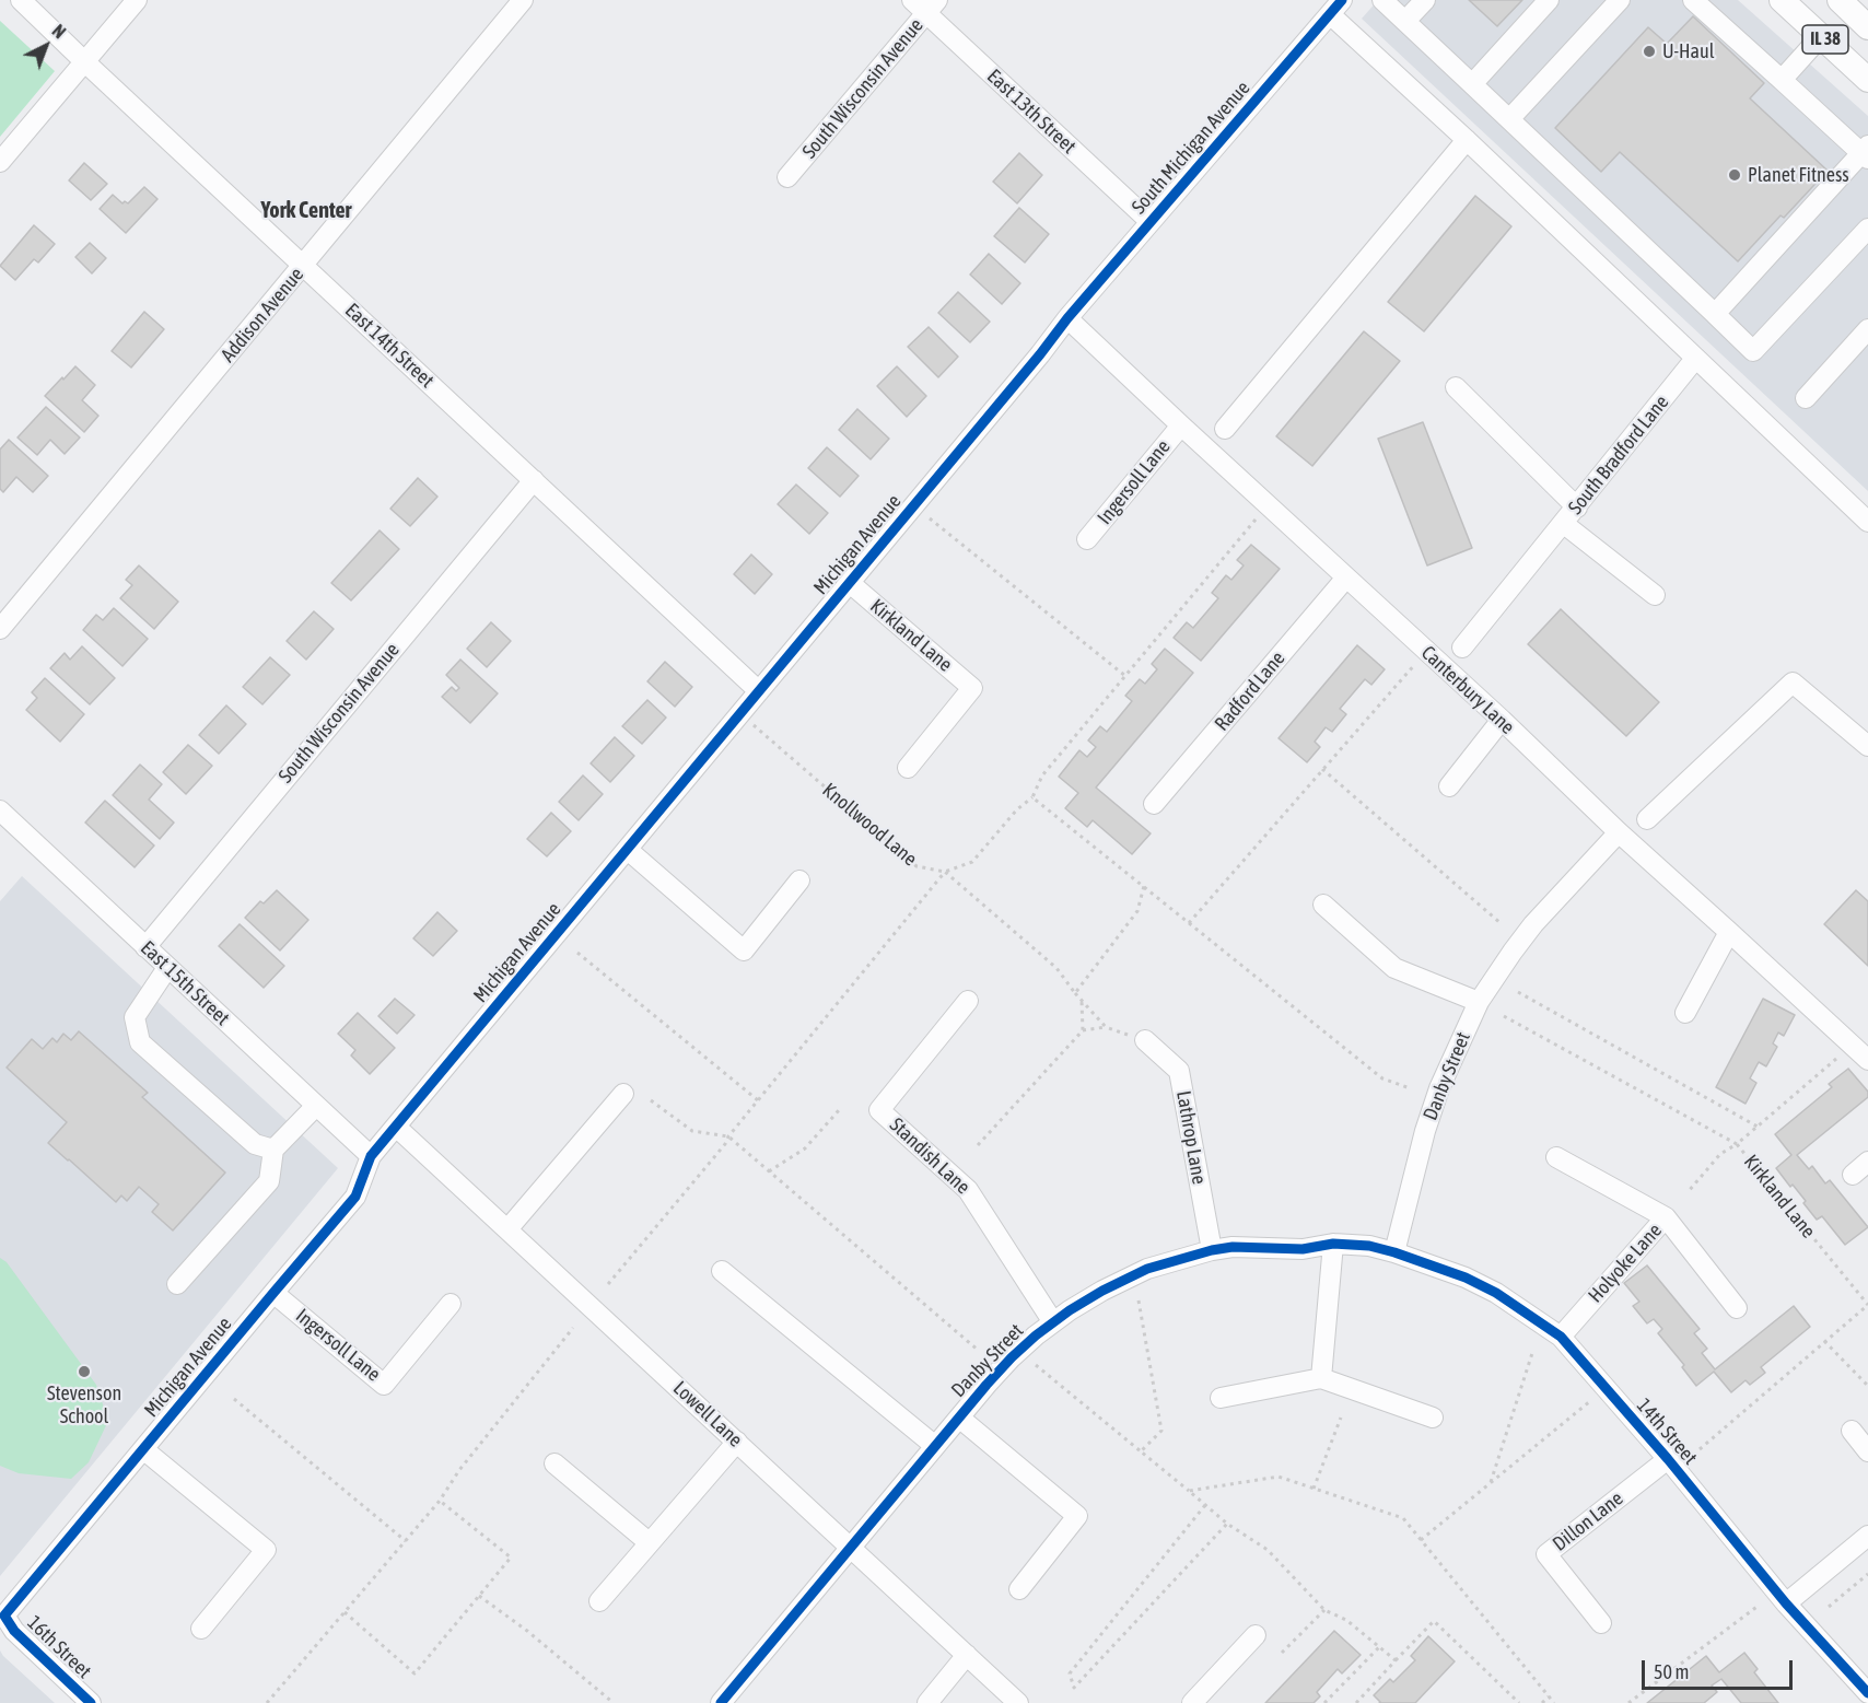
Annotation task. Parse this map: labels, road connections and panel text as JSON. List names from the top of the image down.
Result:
{
  "streets": {
    "main road": ["IL 38"],
    "street": [
      "South Wisconsin Avenue",
      "East 13th Street",
      "South Michigan Avenue",
      "Addison Avenue",
      "East 14th Street",
      "South Bradford Lane",
      "Ingersoll Lane",
      "Michigan Avenue",
      "Kirkland Lane",
      "Canterbury Lane",
      "Radford Lane",
      "East 15th Street",
      "Danby Street",
      "Lathrop Lane",
      "Standish Lane",
      "Holyoke Lane",
      "Lowell Lane",
      "14th Street",
      "Dillon Lane",
      "16th Street"
    ],
    "path": ["Knollwood Lane"]
  },
  "crossings": [
    ["South Wisconsin Avenue", "East 13th Street"],
    ["South Wisconsin Avenue", "East 14th Street"],
    ["South Wisconsin Avenue", "East 15th Street"],
    ["East 13th Street", "South Michigan Avenue"],
    ["South Michigan Avenue", "Michigan Avenue"],
    ["South Michigan Avenue", "Canterbury Lane"],
    ["Addison Avenue", "East 14th Street"],
    ["East 14th Street", "Michigan Avenue"],
    ["Ingersoll Lane", "Michigan Avenue"],
    ["Ingersoll Lane", "Canterbury Lane"],
    ["Michigan Avenue", "Kirkland Lane"],
    ["Michigan Avenue", "Canterbury Lane"],
    ["Michigan Avenue", "Knollwood Lane"],
    ["Michigan Avenue", "East 15th Street"],
    ["Michigan Avenue", "Lowell Lane"],
    ["Michigan Avenue", "16th Street"],
    ["Kirkland Lane", "Canterbury Lane"],
    ["Canterbury Lane", "Radford Lane"],
    ["Canterbury Lane", "Danby Street"],
    ["Danby Street", "Lathrop Lane"],
    ["Danby Street", "Standish Lane"],
    ["Danby Street", "Lowell Lane"],
    ["Danby Street", "14th Street"],
    ["Holyoke Lane", "14th Street"],
    ["14th Street", "Dillon Lane"]
  ],
  "districts": ["York Center"],
  "places": ["U-Haul", "Planet Fitness", "Stevenson School"],
  "scale_bar": "50 m",
  "north": "top right"
}
